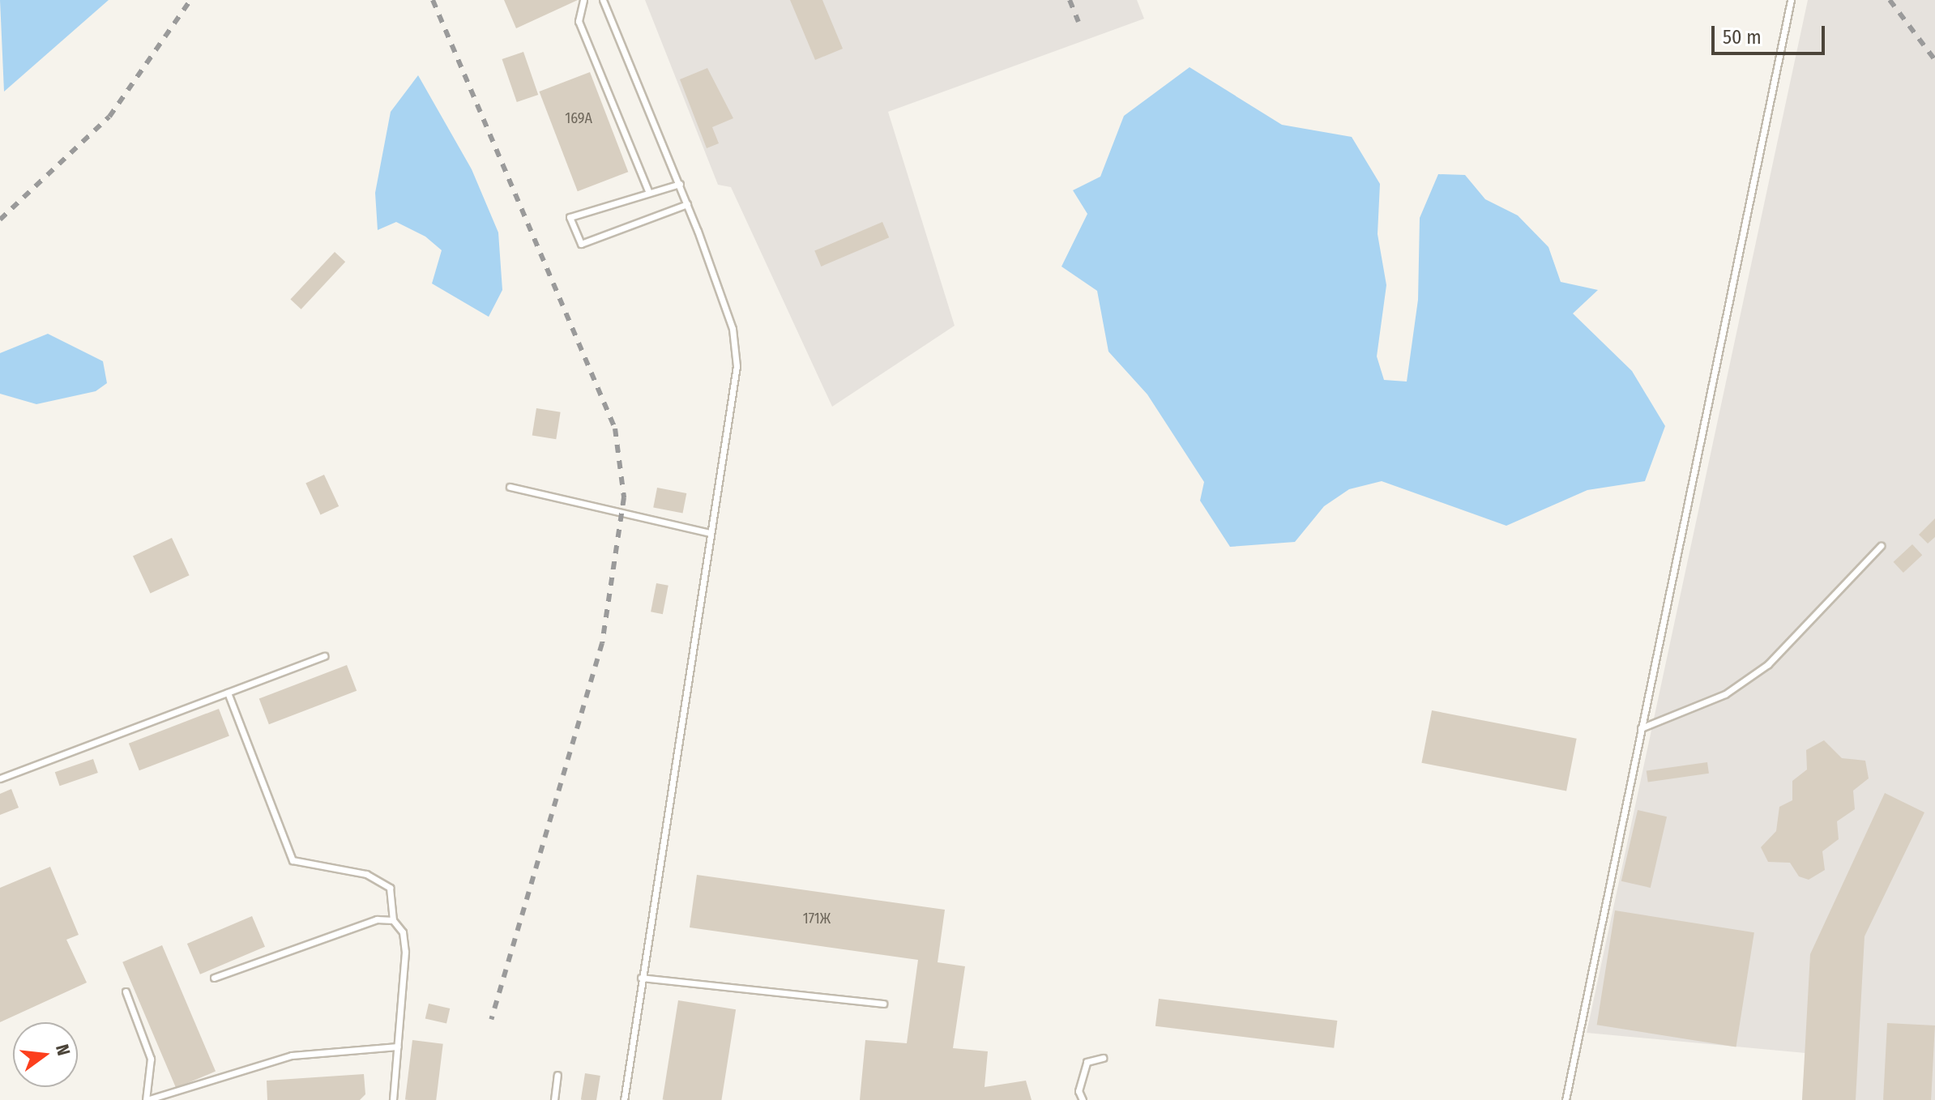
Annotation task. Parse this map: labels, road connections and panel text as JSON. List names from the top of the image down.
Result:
{
  "house_numbers": ["169А", "171Ж"],
  "scale_bar": "50 m",
  "north": "right"
}
